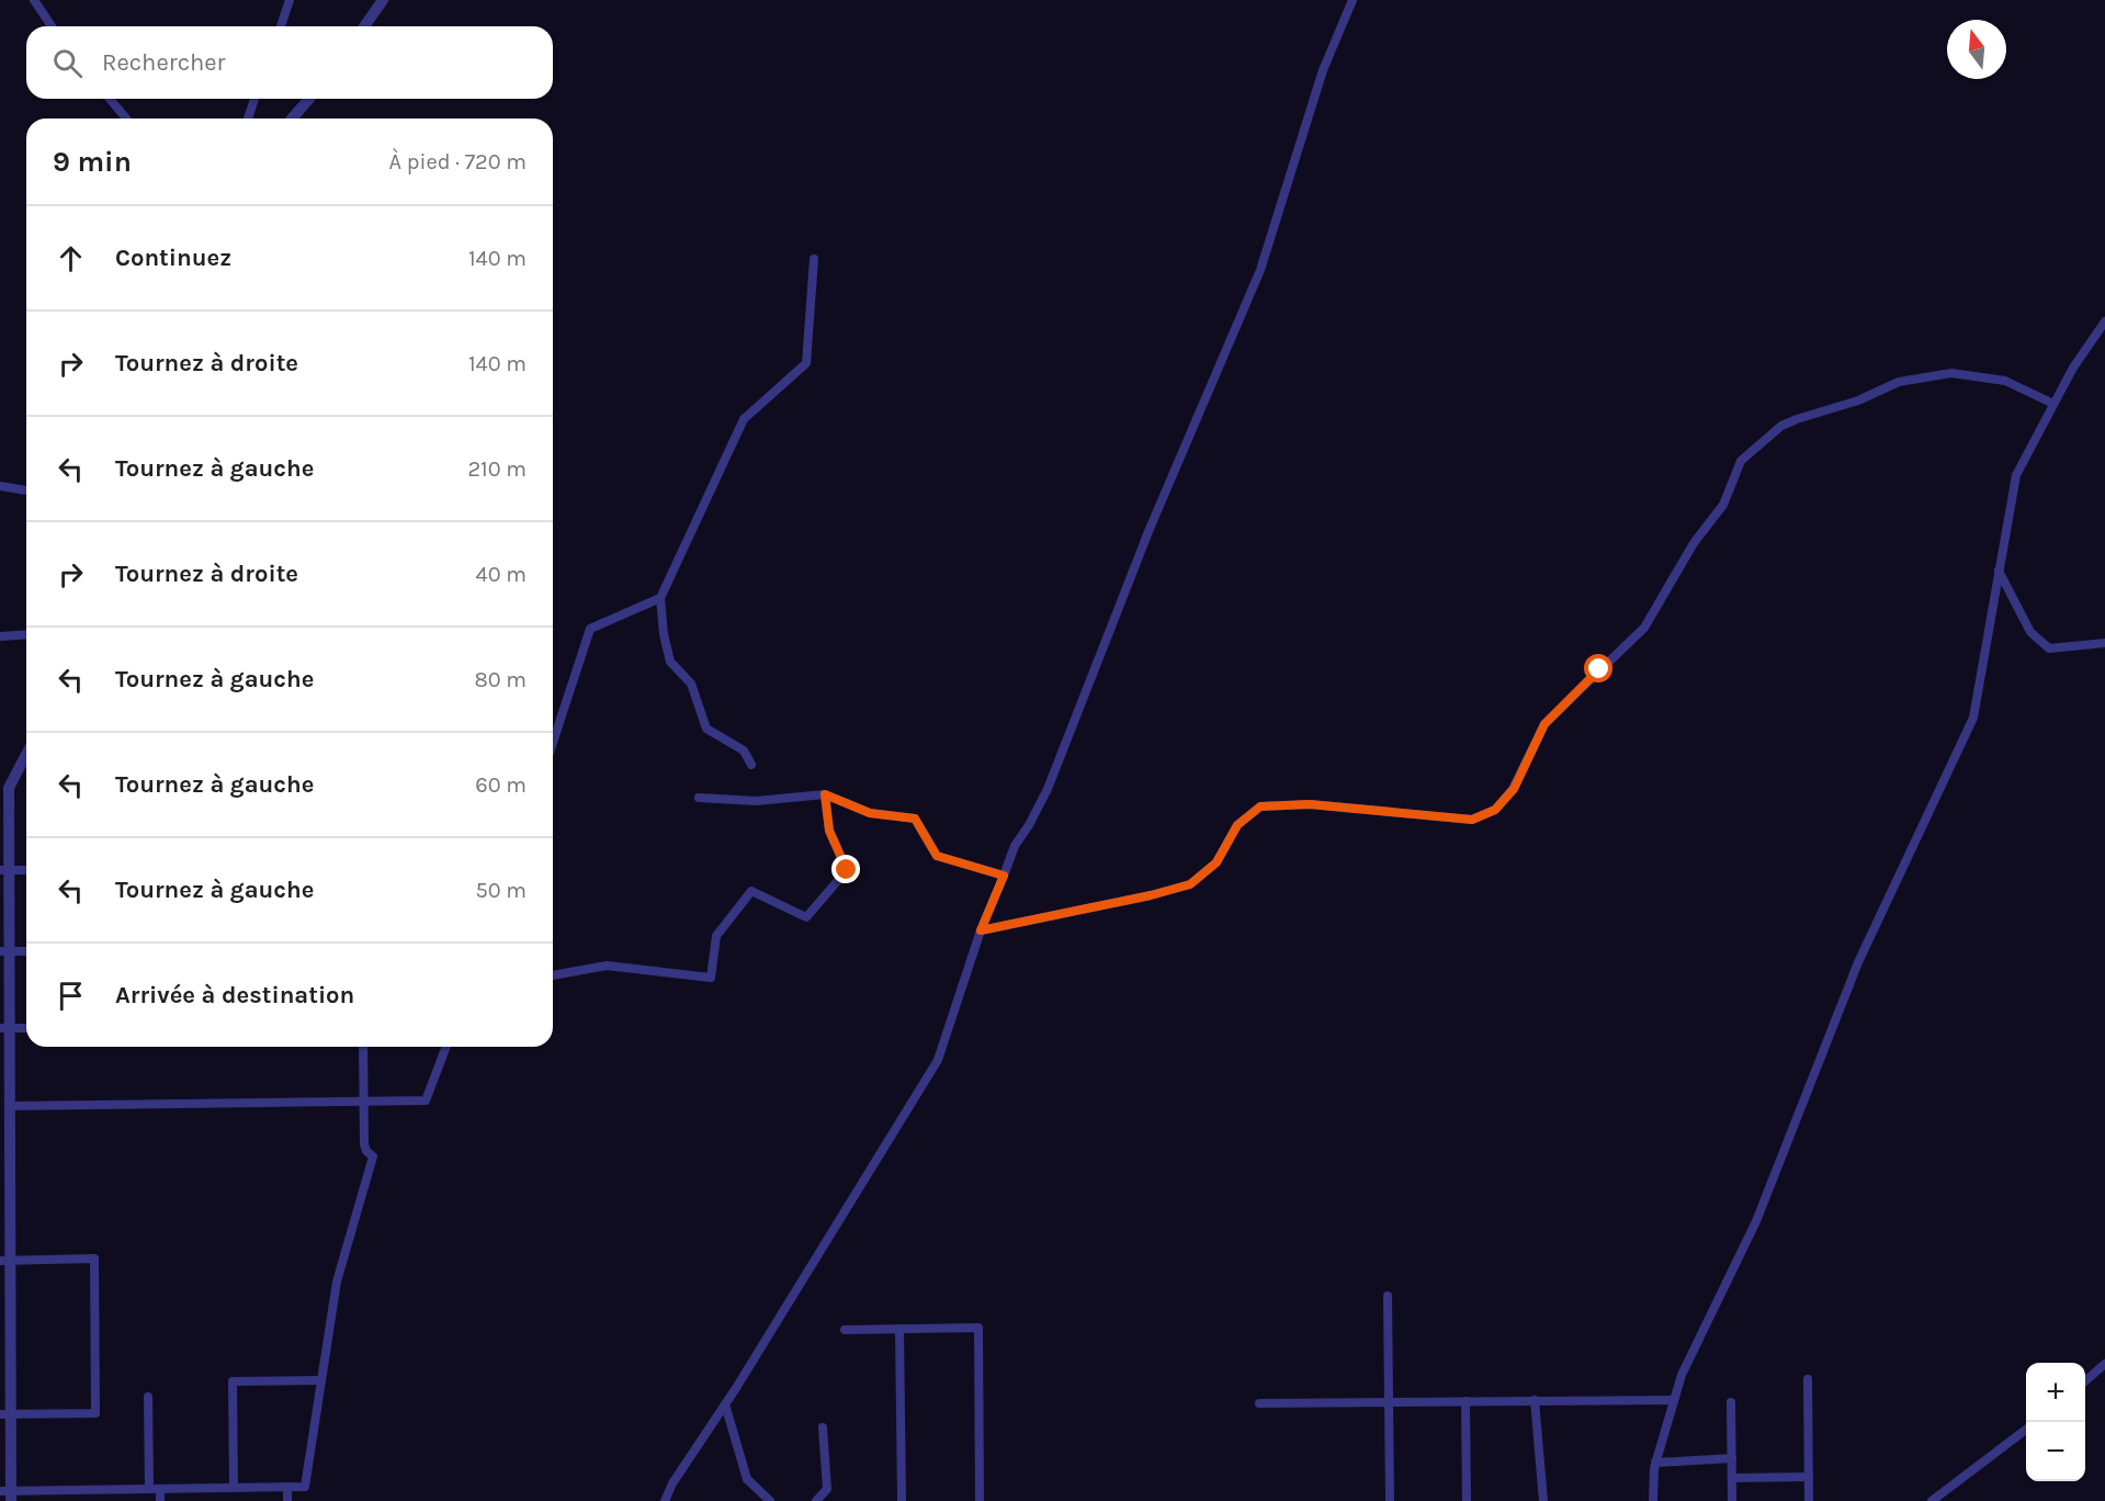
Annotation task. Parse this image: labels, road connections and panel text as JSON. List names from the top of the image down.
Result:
{
  "north": "top",
  "page": {
    "search": "Rechercher",
    "heading": ["9 min", "À pied · 720 m"],
    "list": [
      ["Continuez", "140 m"],
      ["Tournez à droite", "140 m"],
      ["Tournez à gauche", "210 m"],
      ["Tournez à droite", "40 m"],
      ["Tournez à gauche", "80 m"],
      ["Tournez à gauche", "60 m"],
      ["Tournez à gauche", "50 m"],
      "Arrivée à destination"
    ],
    "map_buttons": ["+", "−"]
  }
}
